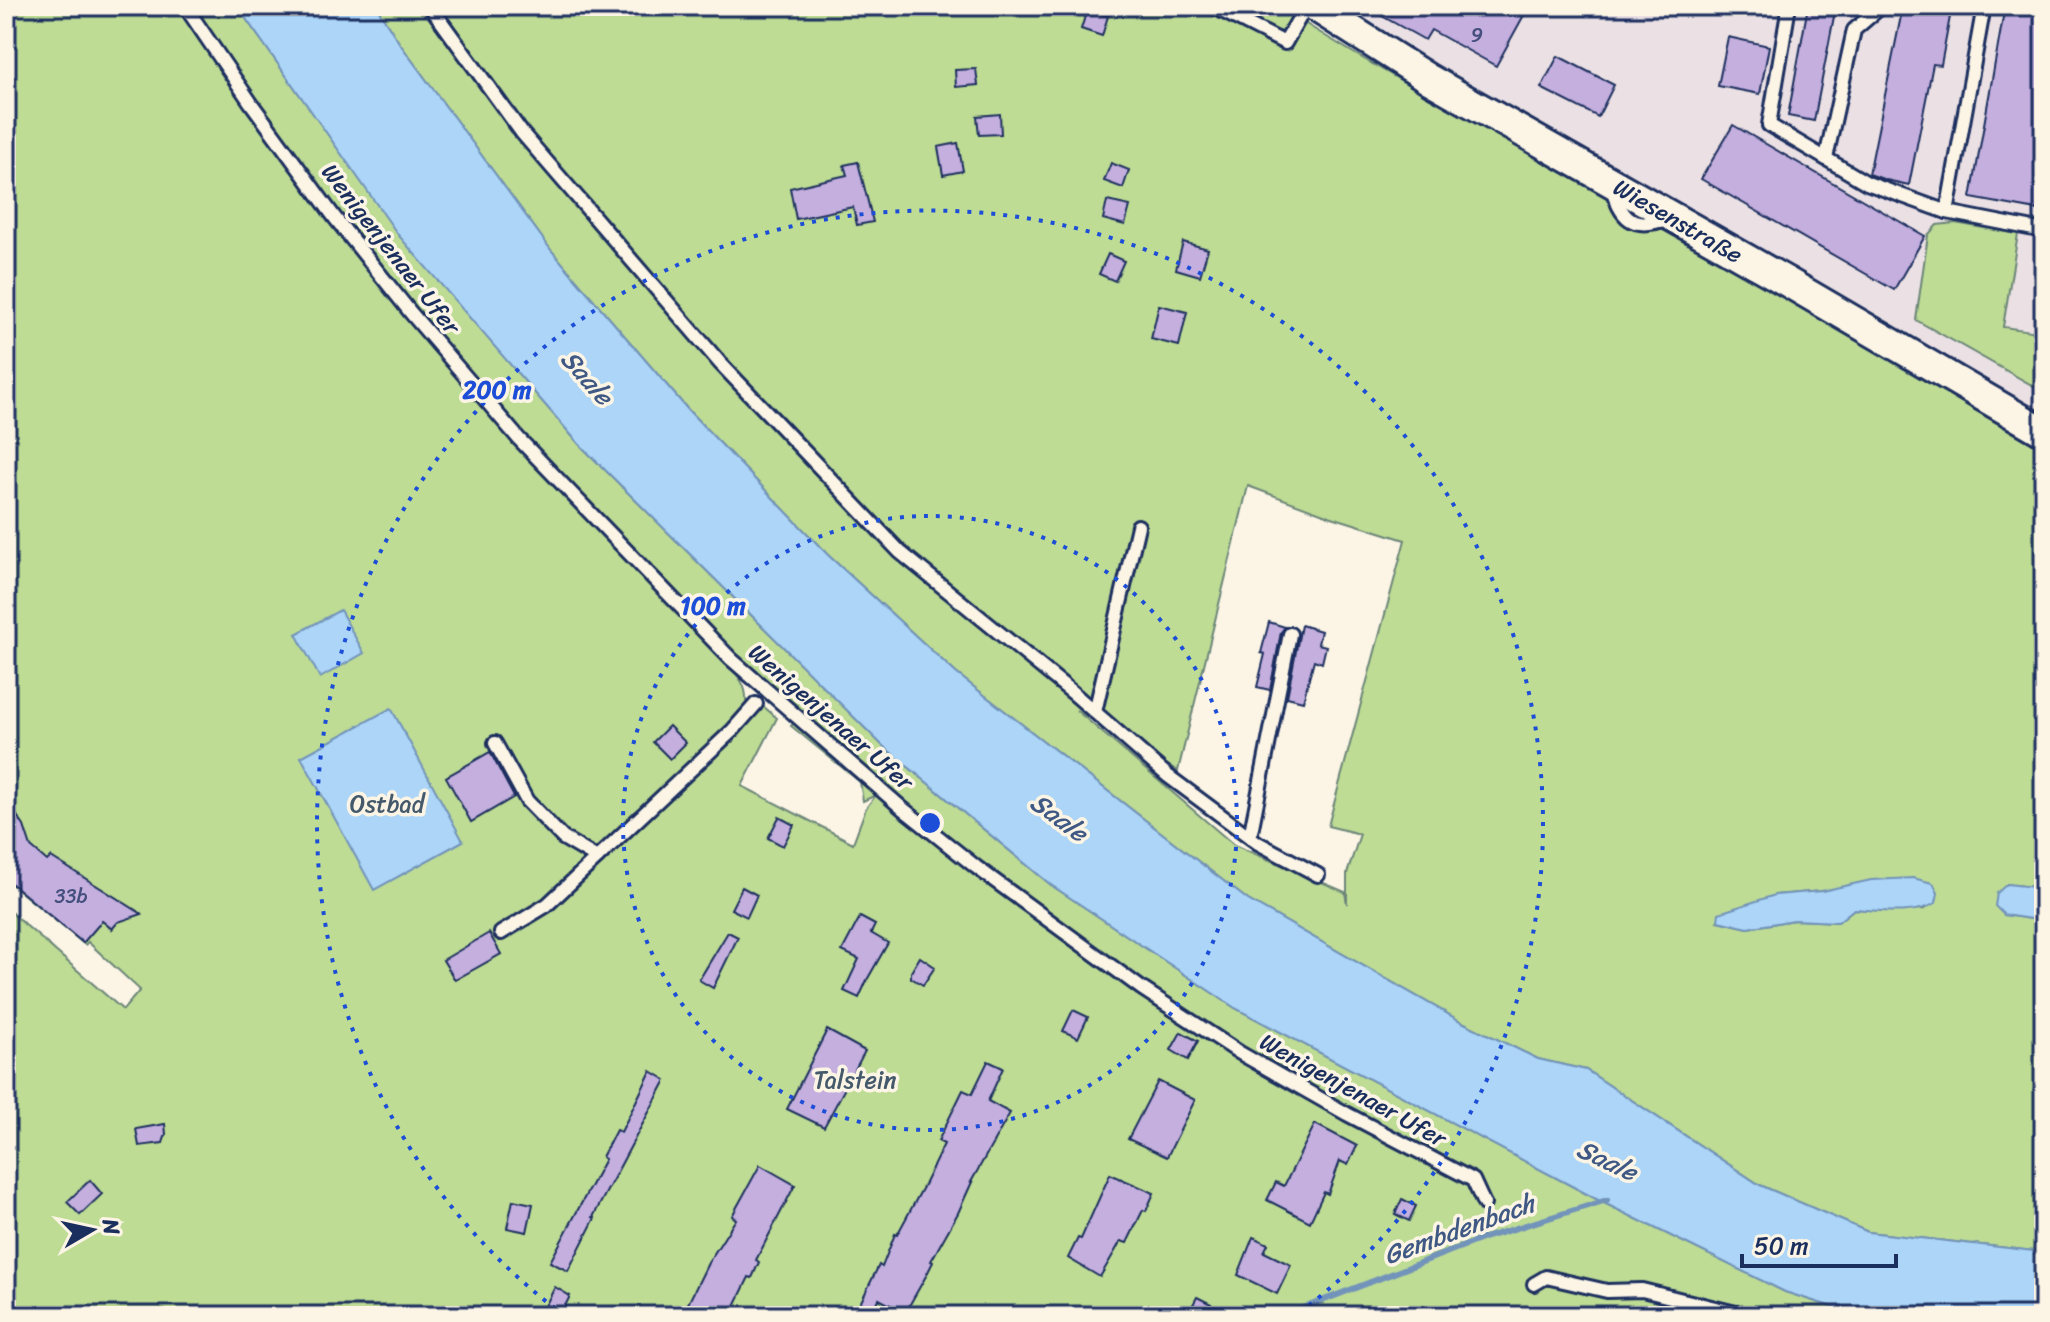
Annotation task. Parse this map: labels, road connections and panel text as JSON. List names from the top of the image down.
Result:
{
  "streets": {
    "street": ["Wiesenstraße"],
    "lane": ["Wenigenjenaer Ufer"]
  },
  "water": ["Saale", "Gembdenbach"],
  "parks": ["Ostbad", "Talstein"],
  "house_numbers": ["9", "33b"],
  "scale_bar": "50 m",
  "north": "right",
  "rings": ["200 m", "100 m"]
}
